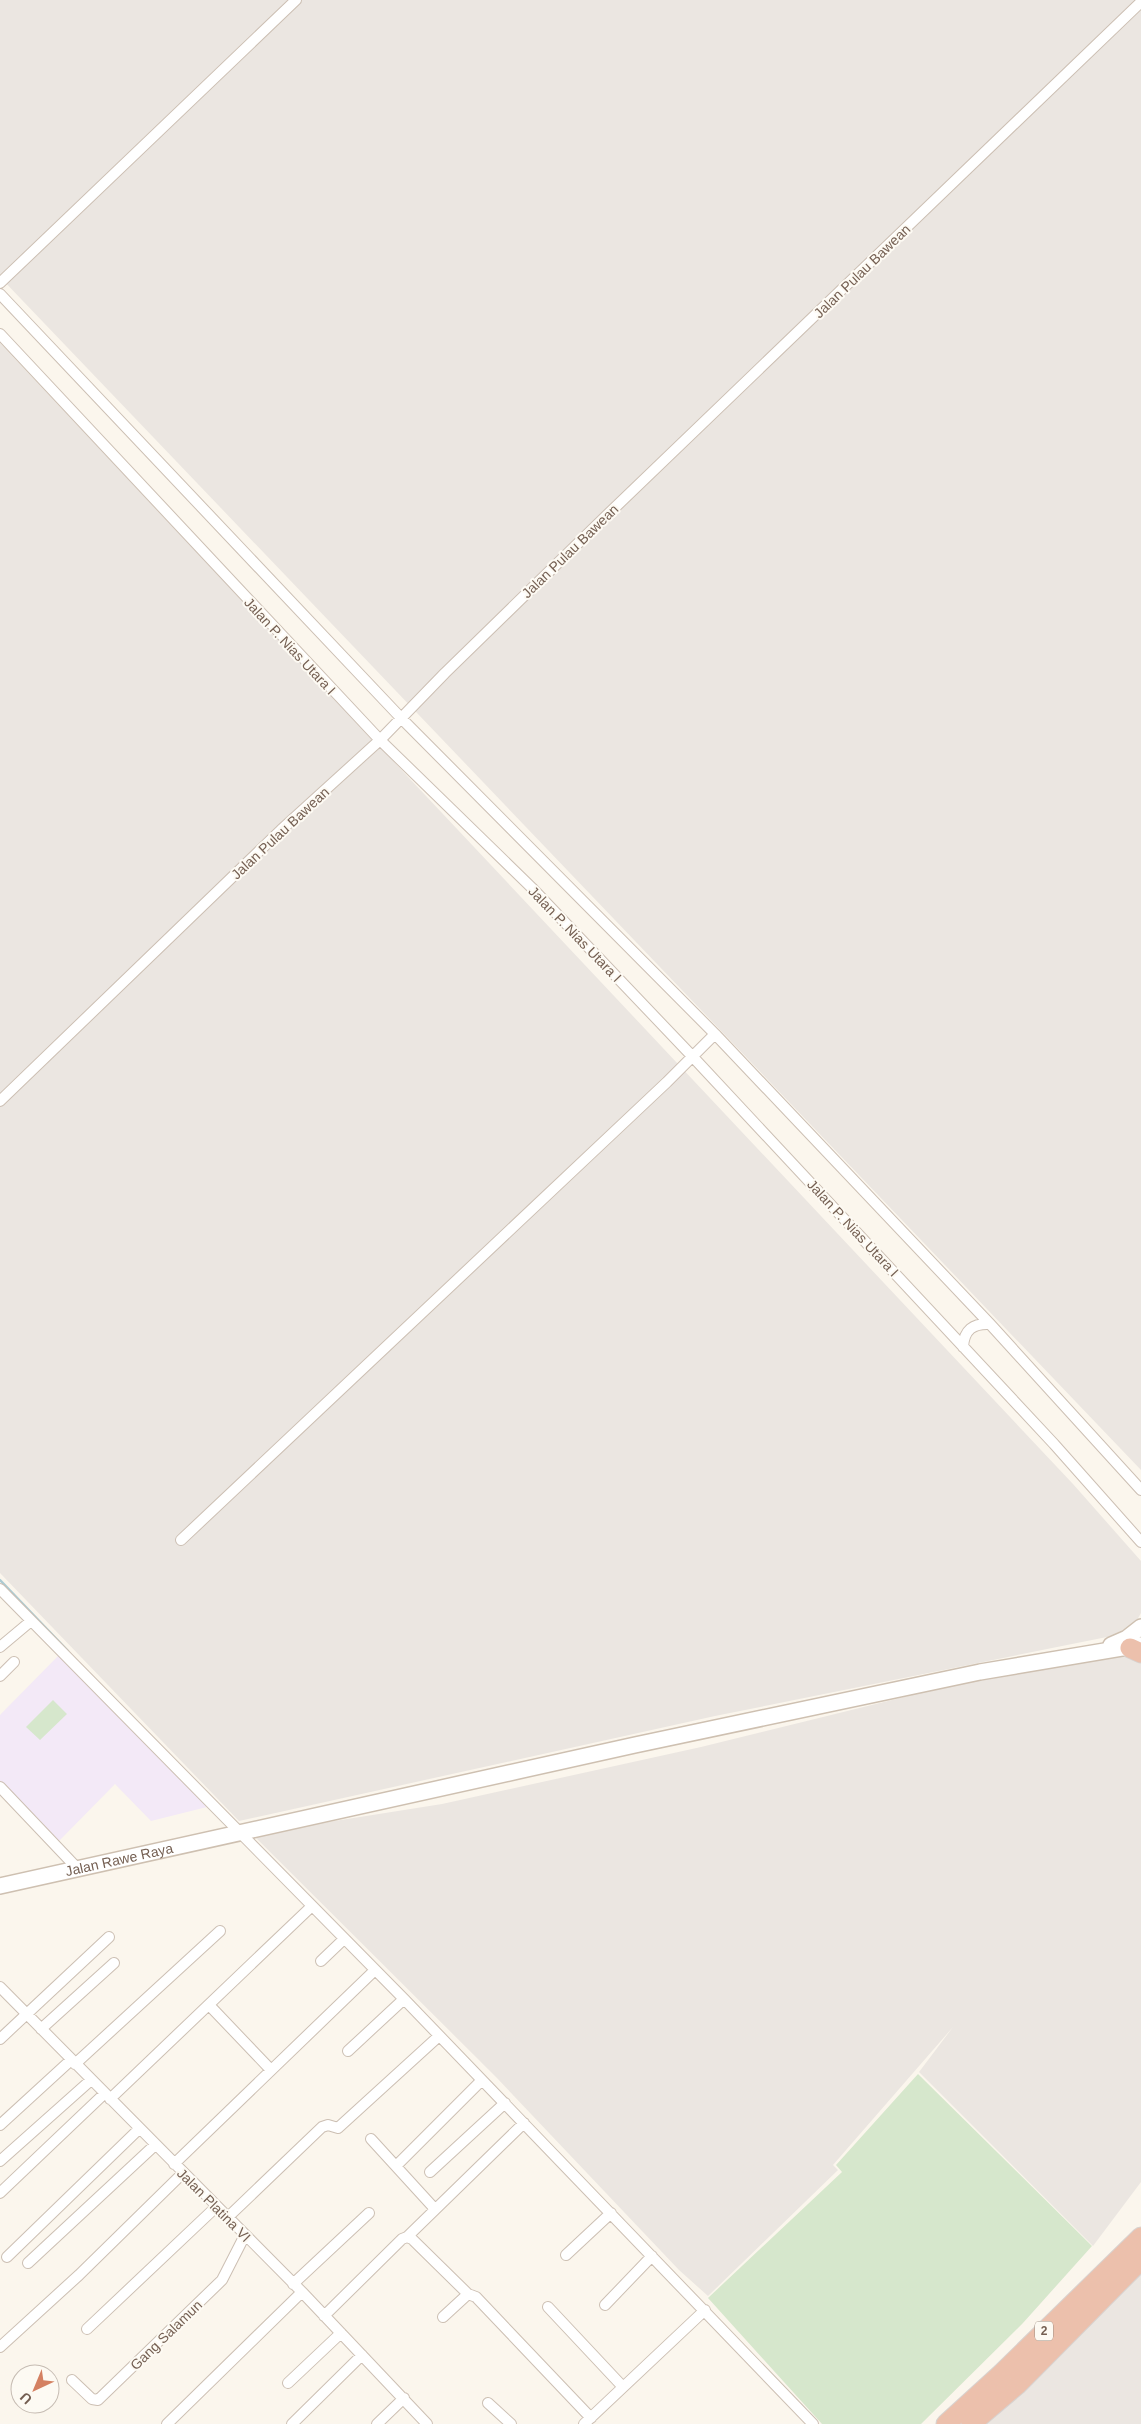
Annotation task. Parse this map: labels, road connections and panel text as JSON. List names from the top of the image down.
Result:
{
  "streets": {
    "highway": ["2"],
    "street": [
      "Jalan Pulau Bawean",
      "Jalan P. Nias Utara I",
      "Jalan Rawe Raya",
      "Jalan Platina VI",
      "Gang Salamun"
    ]
  },
  "crossings": [
    ["Jalan Pulau Bawean", "Jalan P. Nias Utara I"],
    ["Jalan Platina VI", "Gang Salamun"]
  ],
  "north": "bottom left"
}
